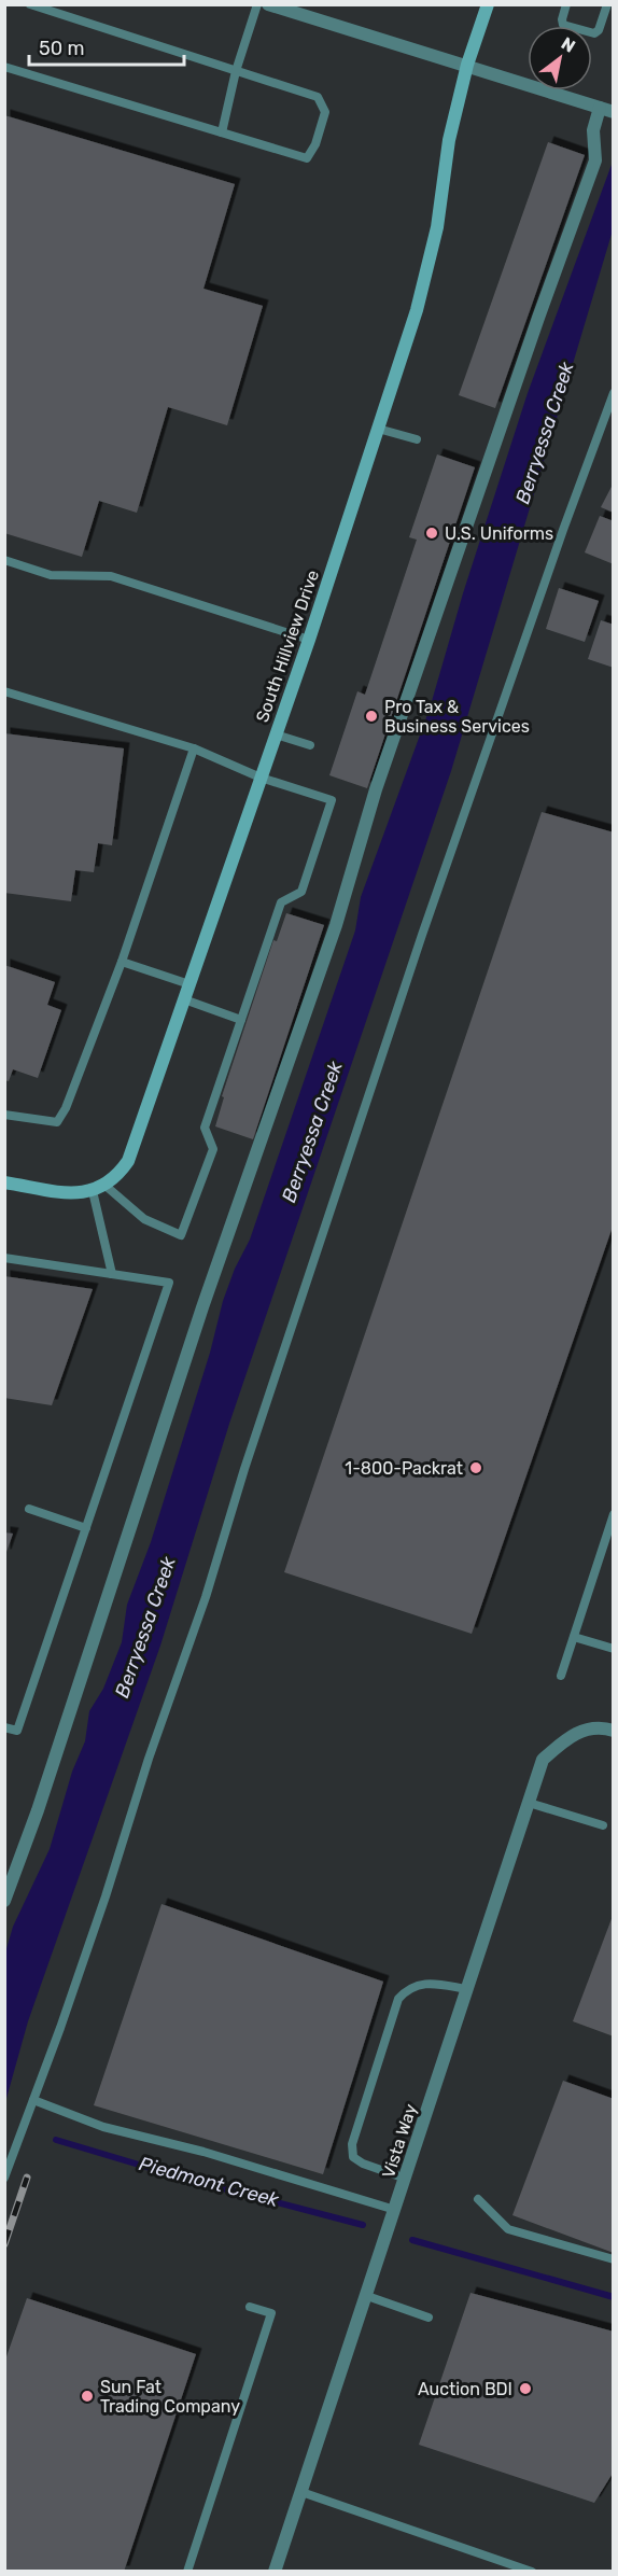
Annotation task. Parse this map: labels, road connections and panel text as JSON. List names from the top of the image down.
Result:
{
  "streets": {
    "street": ["South Hillview Drive", "Vista Way"]
  },
  "water": ["Berryessa Creek", "Piedmont Creek"],
  "places": [
    "U.S. Uniforms",
    "Pro Tax & Business Services",
    "1-800-Packrat",
    "Auction BDI",
    "Sun Fat Trading Company"
  ],
  "scale_bar": "50 m",
  "north": "top right"
}
